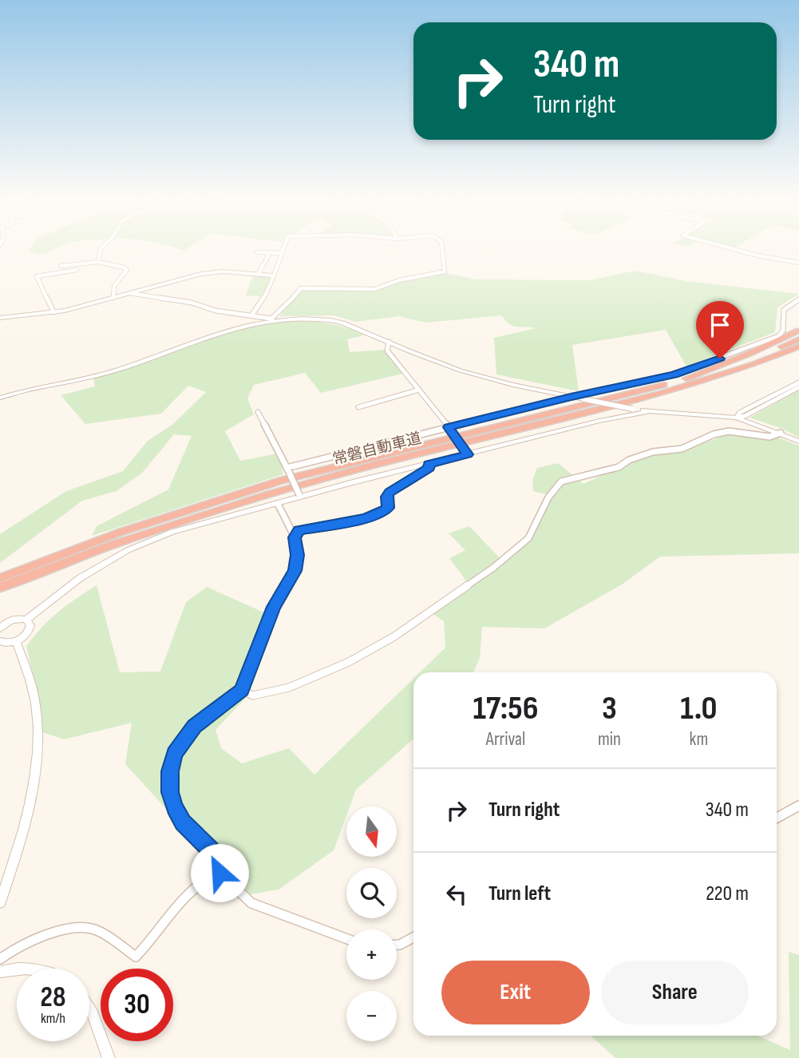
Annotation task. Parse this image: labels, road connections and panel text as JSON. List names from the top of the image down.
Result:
{
  "streets": {
    "highway": ["常磐自動車道"]
  },
  "north": "bottom",
  "page": {
    "turn": ["340 m", "Turn right"],
    "eta": [
      "17:56",
      "Arrival",
      "3",
      "min",
      "1.0",
      "km"
    ],
    "list": [
      {
        "name": "Turn right",
        "value": "340 m"
      },
      {
        "name": "Turn left",
        "value": "220 m"
      }
    ],
    "map_buttons": ["+", "−"],
    "buttons": ["Exit", "Share"],
    "speed": "28 km/h",
    "limit": "30"
  }
}
